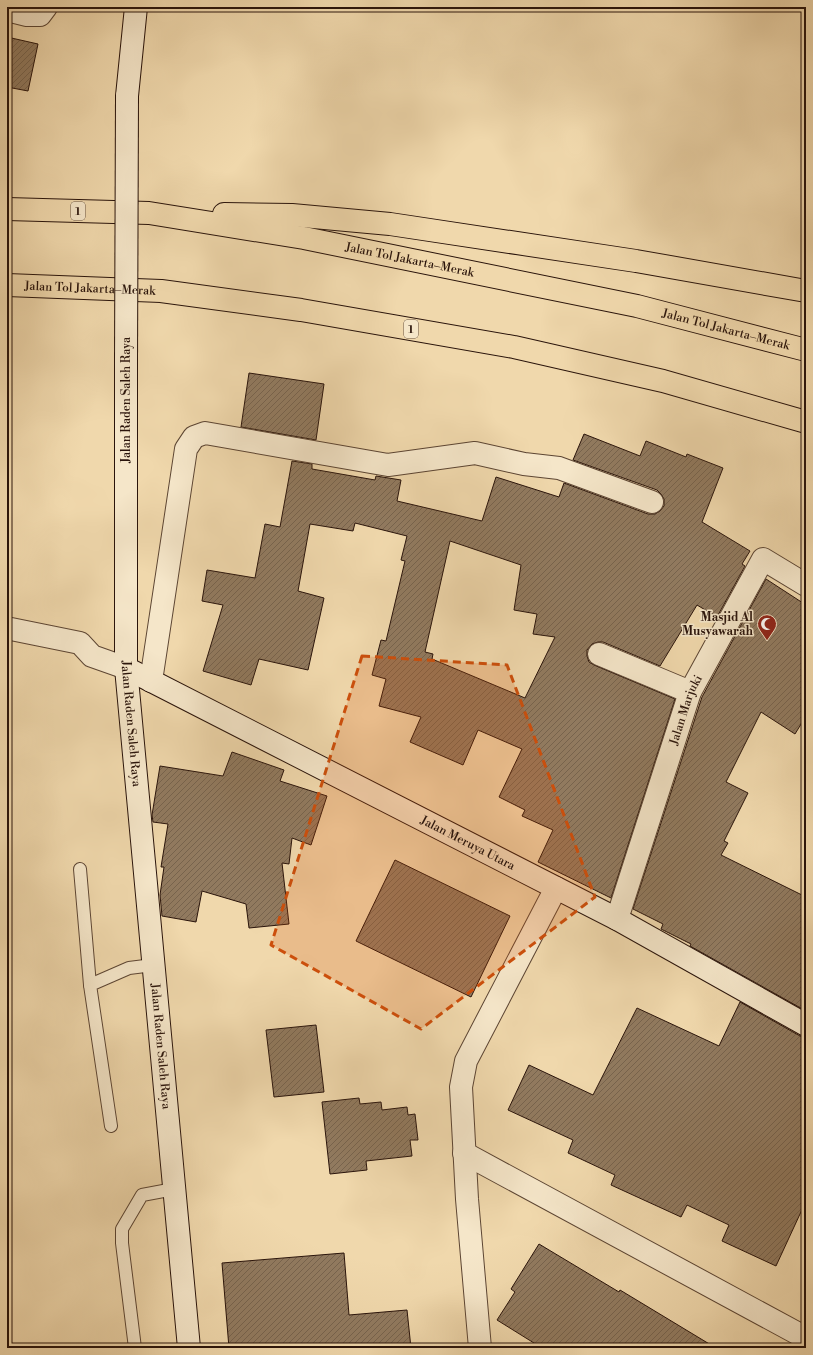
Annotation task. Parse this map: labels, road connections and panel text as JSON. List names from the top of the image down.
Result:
{
  "streets": {
    "highway": ["1", "Jalan Tol Jakarta–Merak"],
    "street": ["Jalan Raden Saleh Raya", "Jalan Marjuki", "Jalan Meruya Utara"]
  },
  "crossings": [
    ["Jalan Raden Saleh Raya", "Jalan Meruya Utara"],
    ["Jalan Marjuki", "Jalan Meruya Utara"]
  ],
  "places": {
    "mosque": ["Masjid Al Musyawarah"]
  }
}
